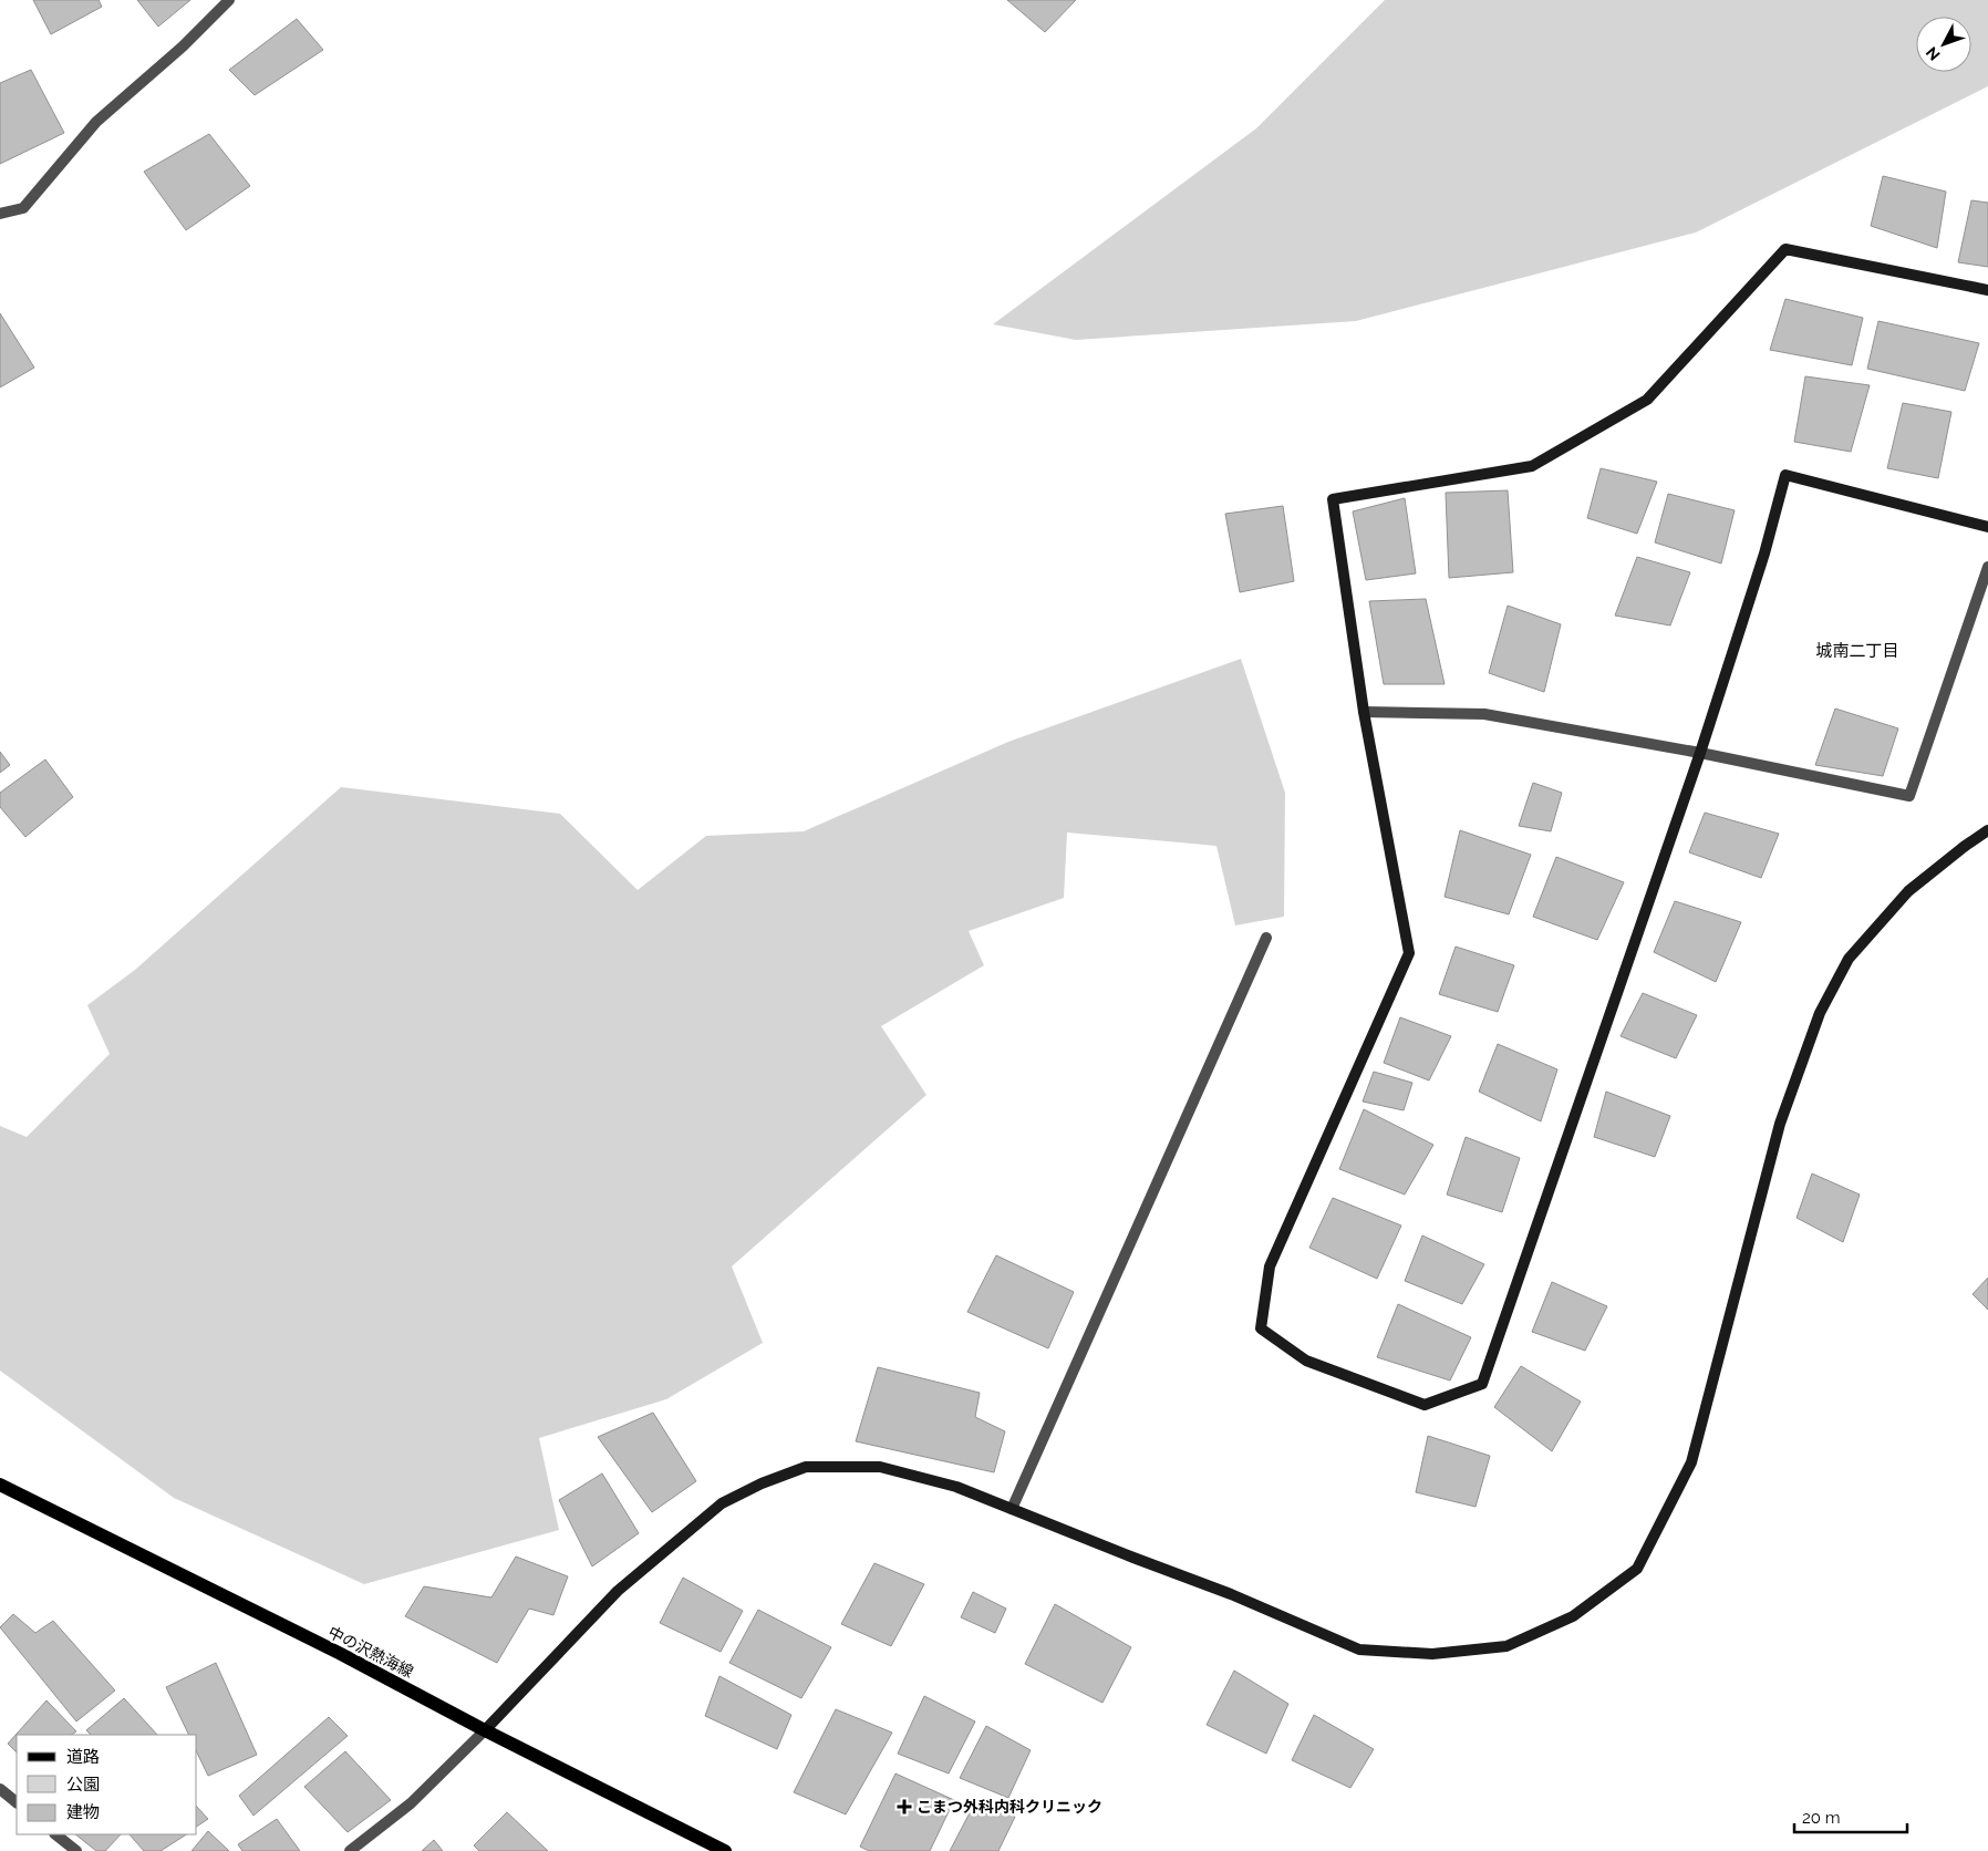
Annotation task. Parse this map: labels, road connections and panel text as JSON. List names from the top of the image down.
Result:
{
  "streets": {
    "main road": ["中の沢熱海線"]
  },
  "districts": ["城南二丁目"],
  "places": {
    "health": ["こまつ外科内科クリニック"]
  },
  "legend": ["道路", "公園", "建物"],
  "scale_bar": "20 m",
  "north": "bottom left"
}
